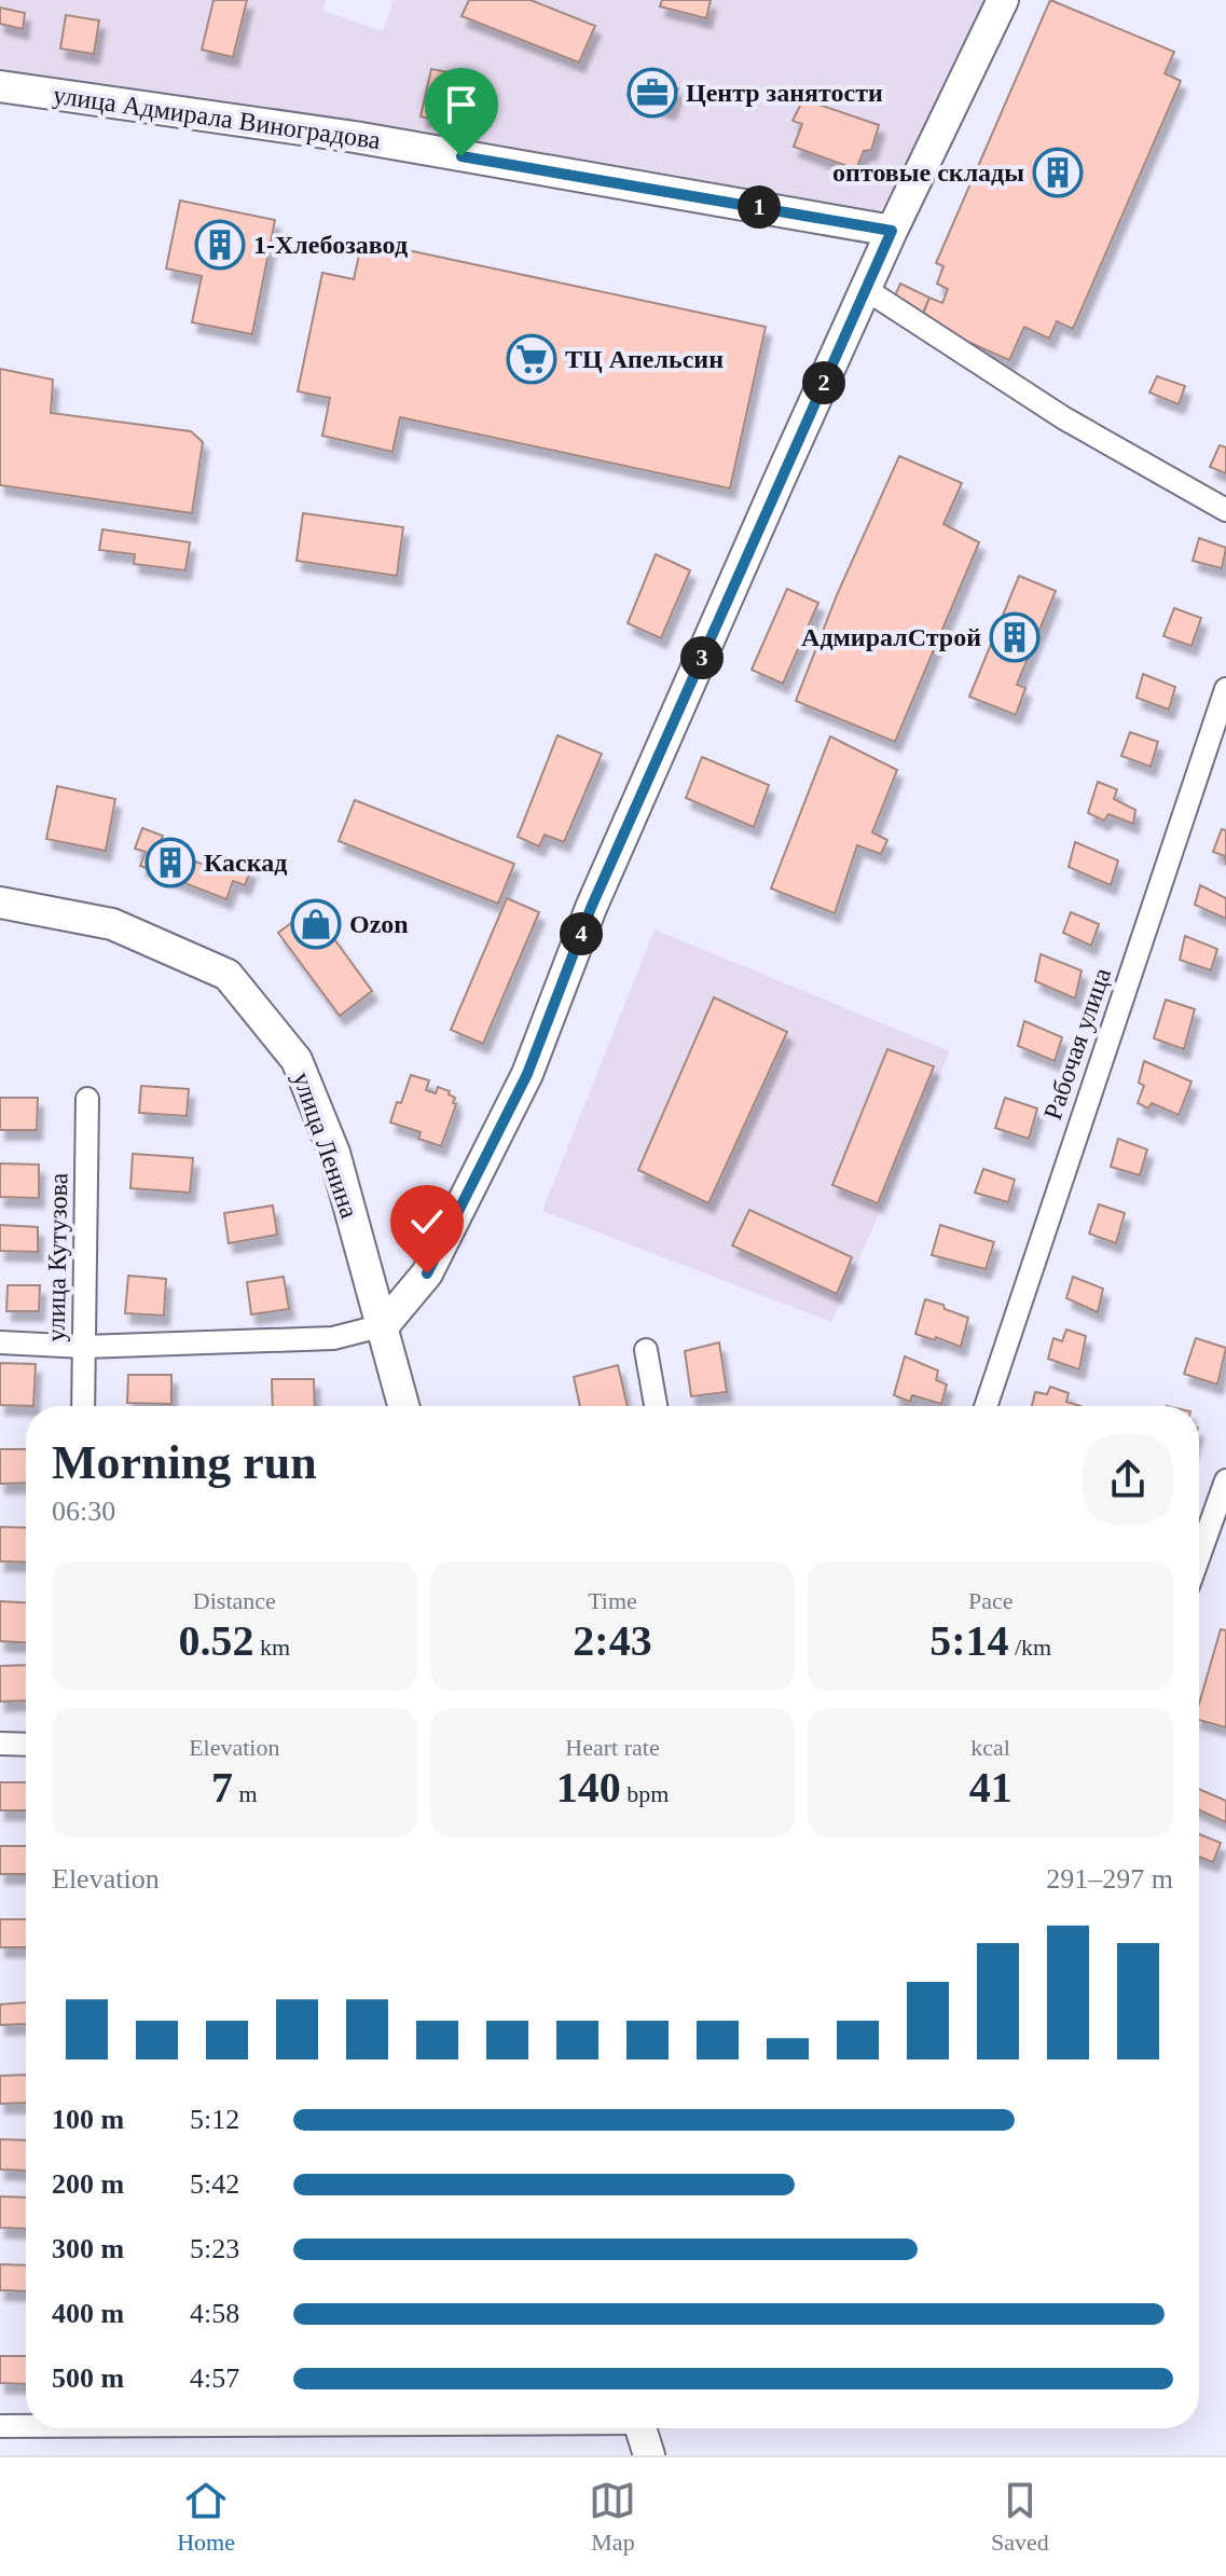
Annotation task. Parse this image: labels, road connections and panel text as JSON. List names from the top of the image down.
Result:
{
  "streets": {
    "street": [
      "улица Адмирала Виноградова",
      "Рабочая улица",
      "улица Ленина",
      "улица Кутузова"
    ]
  },
  "places": {
    "office": ["Центр занятости"],
    "building": [
      "оптовые склады",
      "1-Хлебозавод",
      "АдмиралСтрой",
      "Каскад"
    ],
    "supermarket": ["ТЦ Апельсин"],
    "shop": ["Ozon"]
  },
  "page": {
    "pins": [
      "1",
      "2",
      "3",
      "4"
    ],
    "heading": ["Morning run", "06:30"],
    "stats": [
      ["Distance", "0.52 km"],
      ["Time", "2:43"],
      ["Pace", "5:14 /km"],
      ["Elevation", "7 m"],
      ["Heart rate", "140 bpm"],
      ["kcal", "41"]
    ],
    "chart": ["Elevation", "291–297 m"],
    "list": [
      {
        "name": "100 m",
        "note": "5:12"
      },
      {
        "name": "200 m",
        "note": "5:42"
      },
      {
        "name": "300 m",
        "note": "5:23"
      },
      {
        "name": "400 m",
        "note": "4:58"
      },
      {
        "name": "500 m",
        "note": "4:57"
      }
    ],
    "tabs": ["Home", "Map", "Saved"]
  }
}
